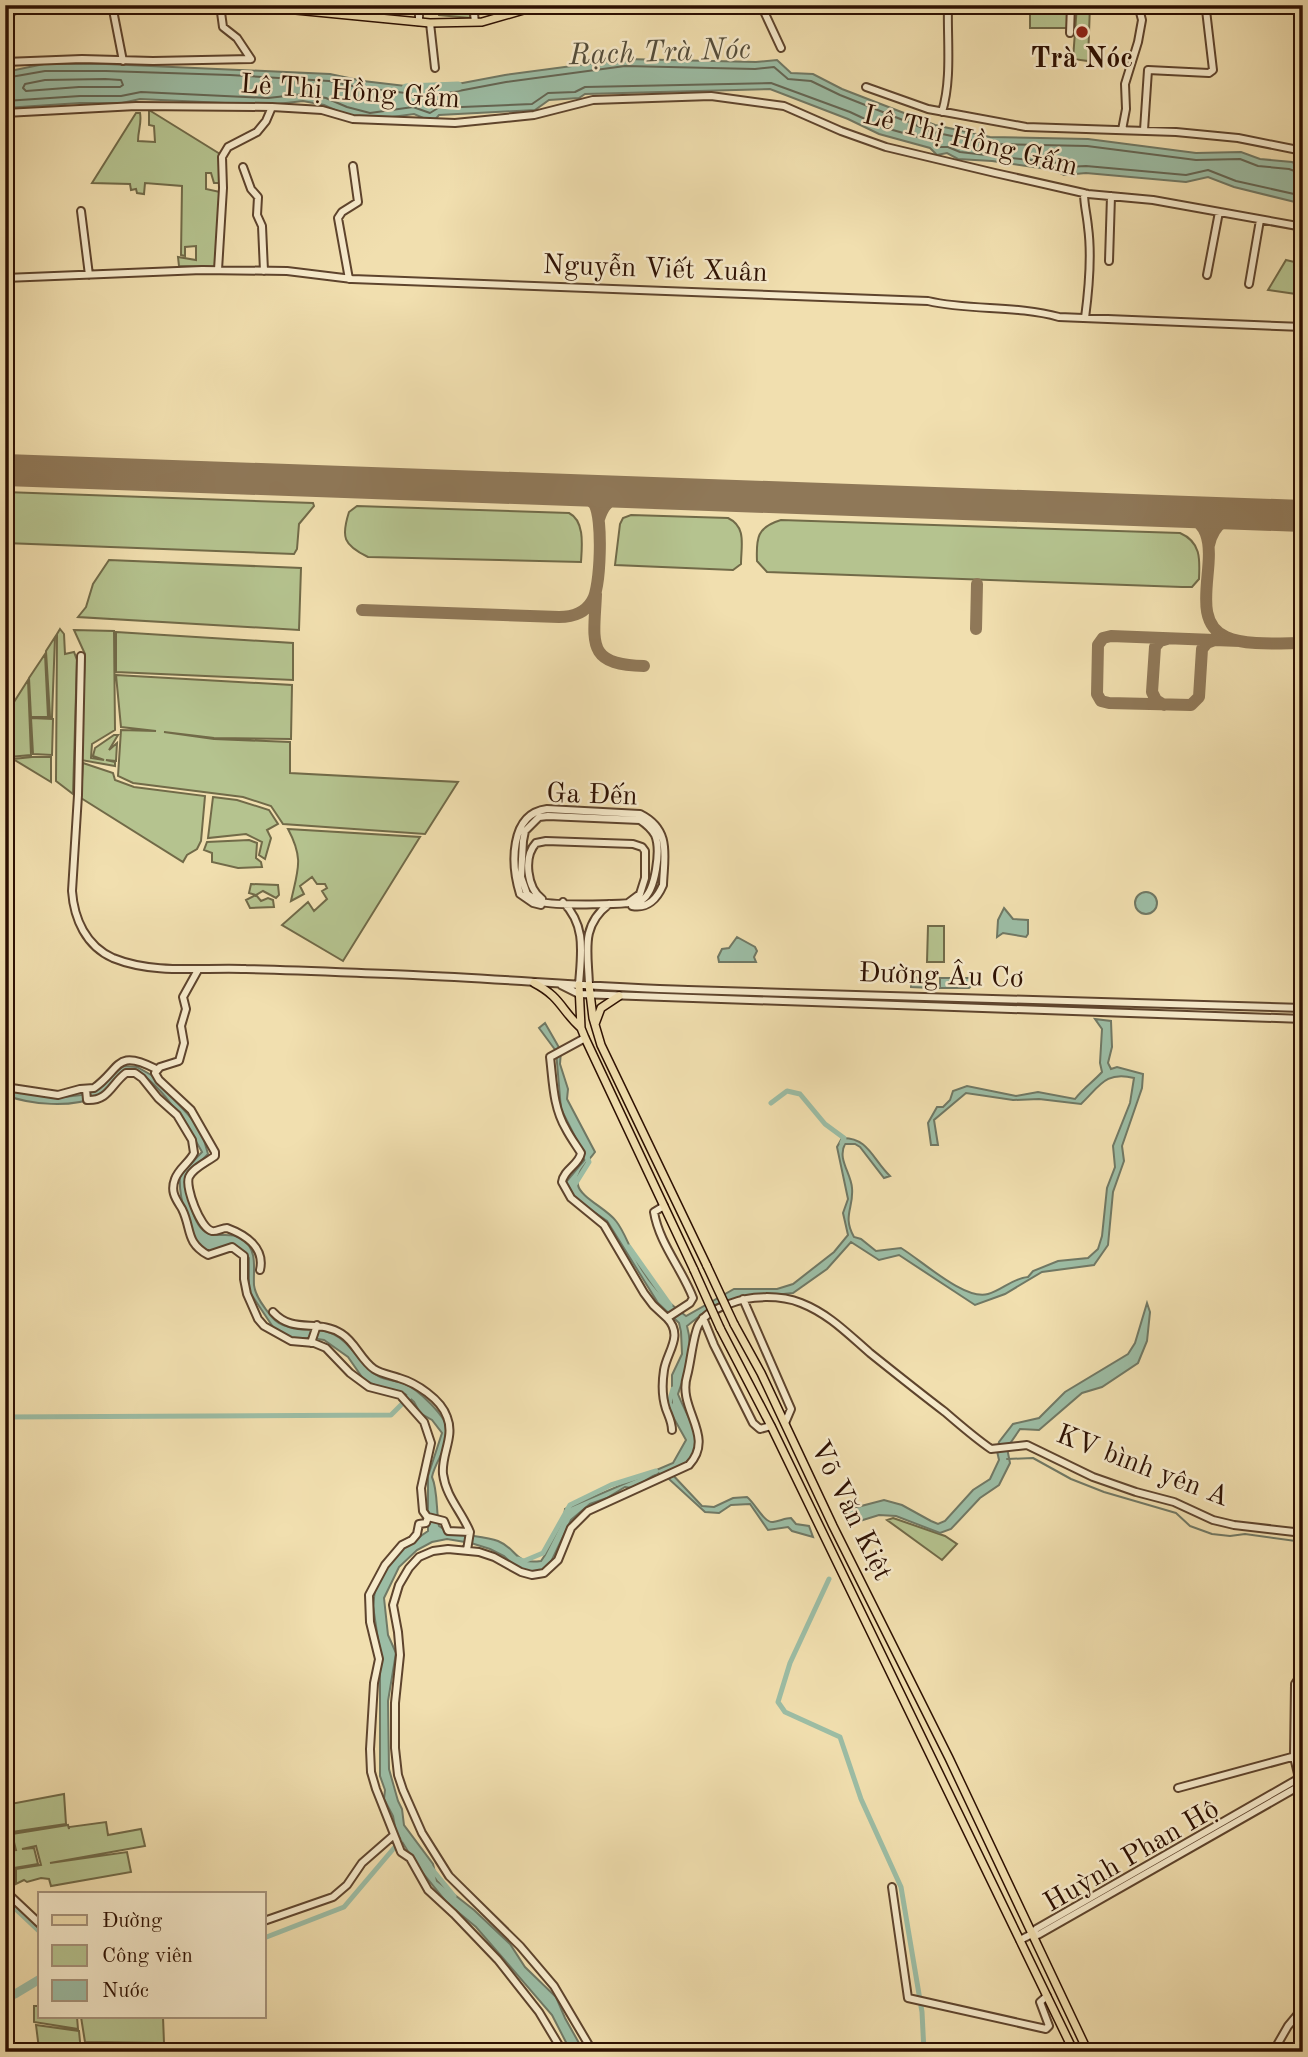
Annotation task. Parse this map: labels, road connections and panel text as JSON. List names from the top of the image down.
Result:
{
  "streets": {
    "main road": ["Võ Văn Kiệt"],
    "street": [
      "Lê Thị Hồng Gấm",
      "Nguyễn Viết Xuân",
      "Đường Âu Cơ",
      "KV bình yên A",
      "Huỳnh Phan Hộ"
    ]
  },
  "crossings": [
    ["Đường Âu Cơ", "Võ Văn Kiệt"],
    ["Võ Văn Kiệt", "Huỳnh Phan Hộ"]
  ],
  "water": ["Rạch Trà Nóc"],
  "places": ["Trà Nóc"],
  "legend": ["Đường", "Công viên", "Nước"]
}
